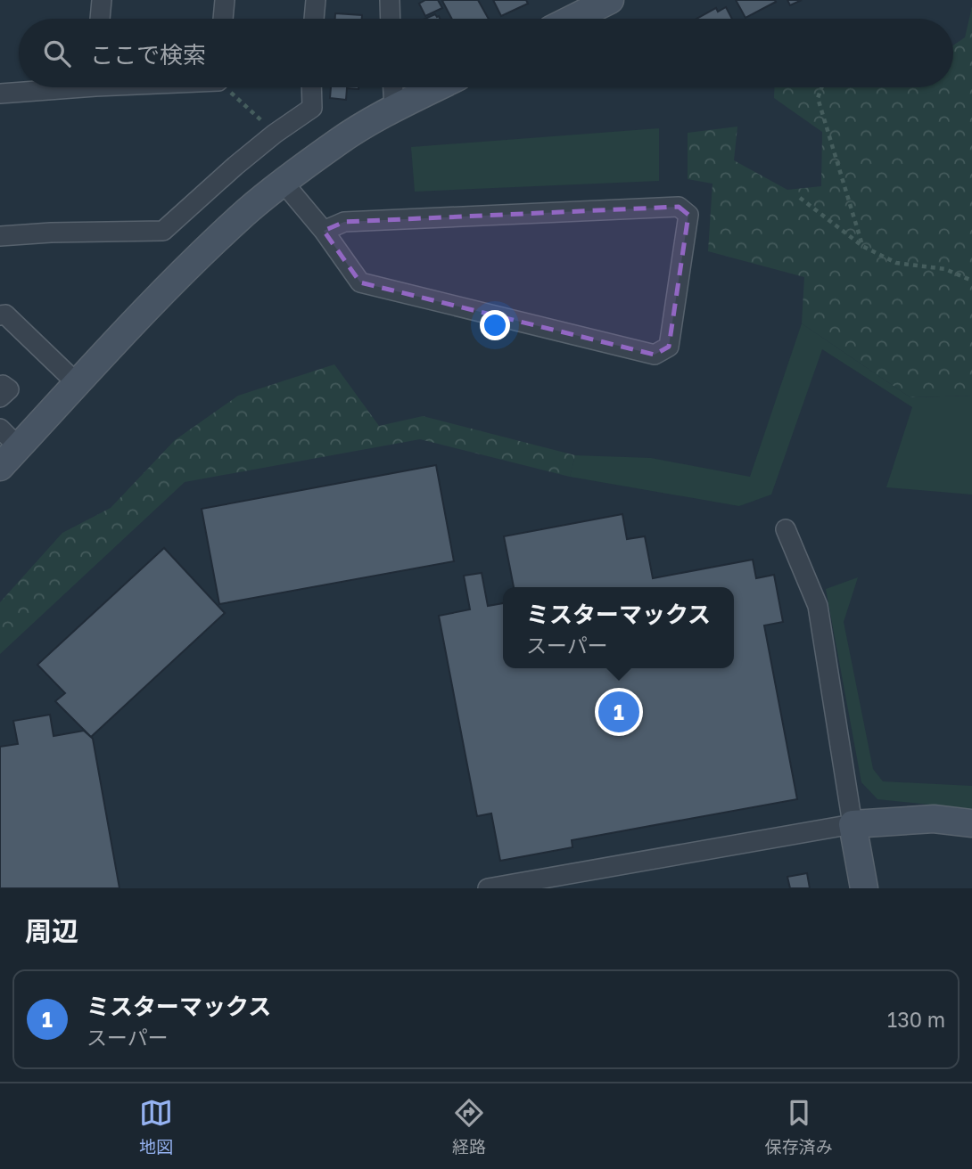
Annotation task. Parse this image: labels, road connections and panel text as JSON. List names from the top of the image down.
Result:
{
  "page": {
    "search": "ここで検索",
    "popup": ["ミスターマックス", "スーパー"],
    "pins": "1",
    "heading": "周辺",
    "list": [
      {
        "mark": "1",
        "name": "ミスターマックス",
        "note": "スーパー",
        "value": "130 m"
      }
    ],
    "nav": ["地図", "経路", "保存済み"]
  }
}
